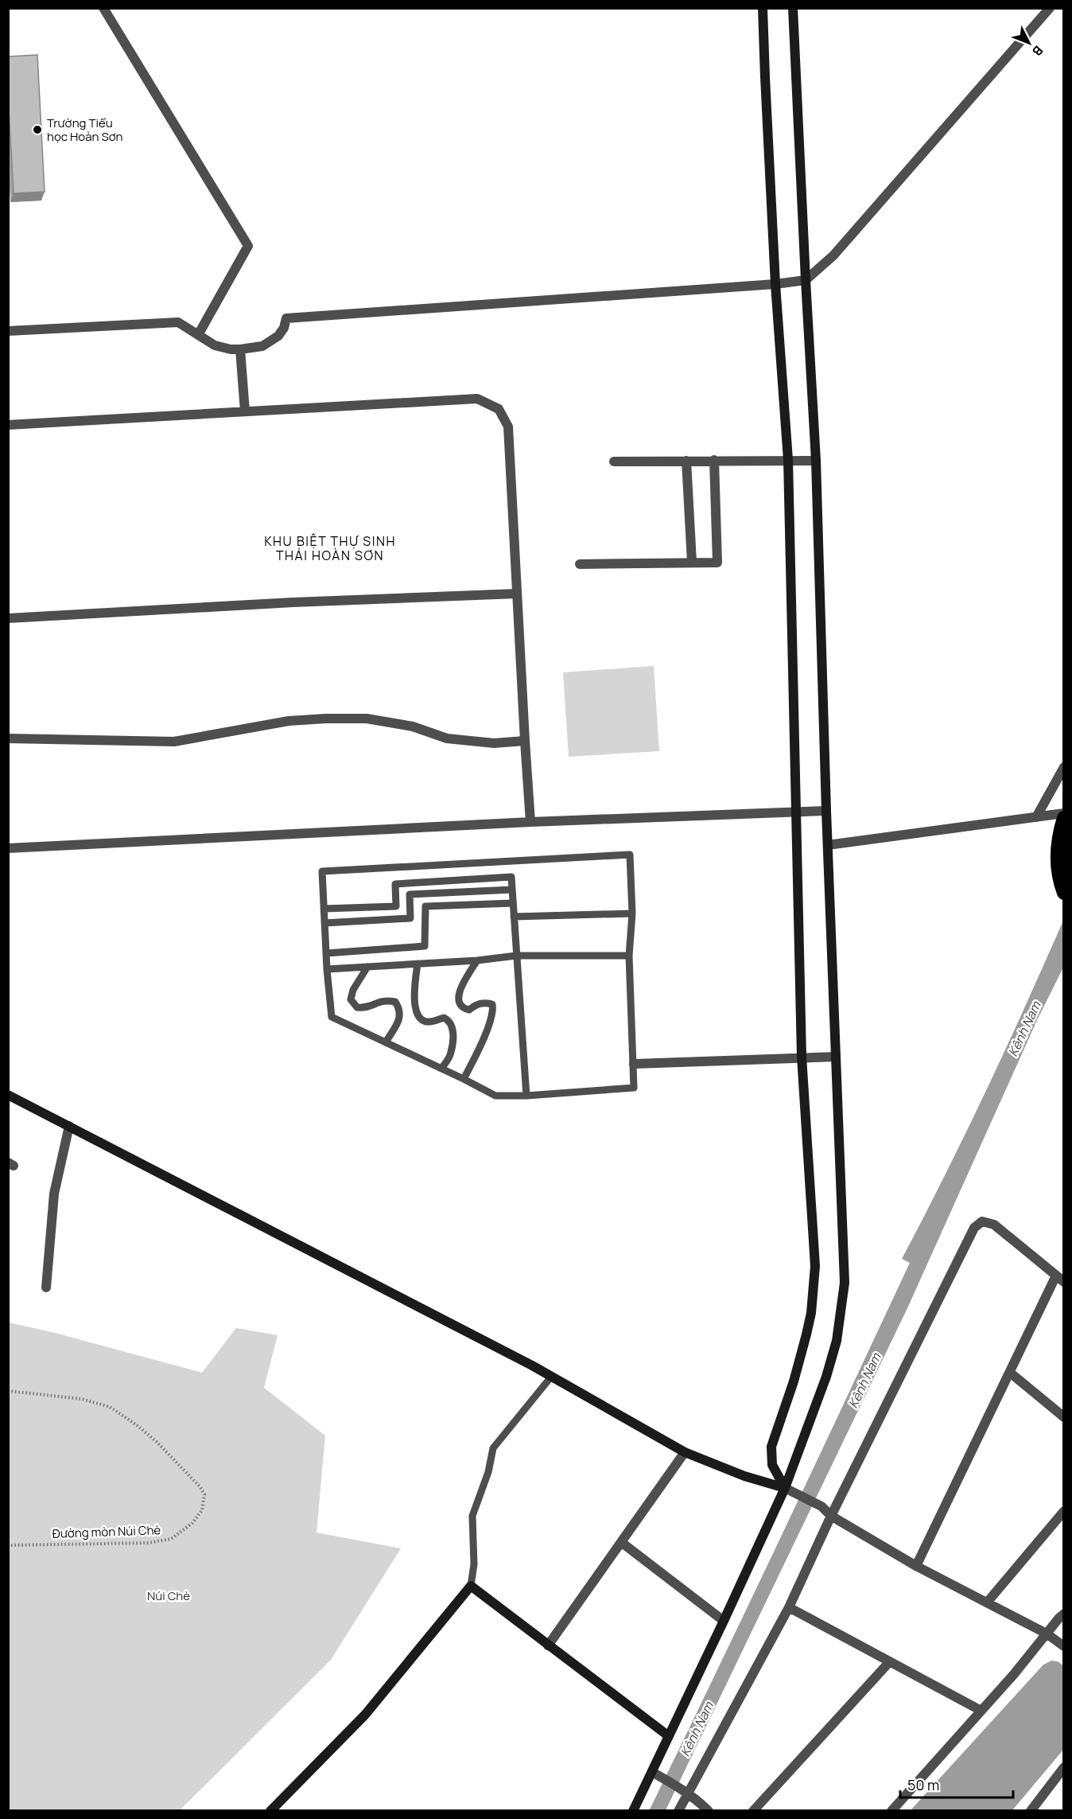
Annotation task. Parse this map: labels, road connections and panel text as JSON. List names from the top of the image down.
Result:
{
  "streets": {
    "path": ["Đường mòn Núi Chè"]
  },
  "districts": ["KHU BIỆT THỰ SINH THÁI HOÀN SƠN"],
  "water": ["Kênh Nam"],
  "parks": ["Núi Chè"],
  "places": ["Trường Tiểu học Hoàn Sơn"],
  "scale_bar": "50 m",
  "north": "bottom right"
}
